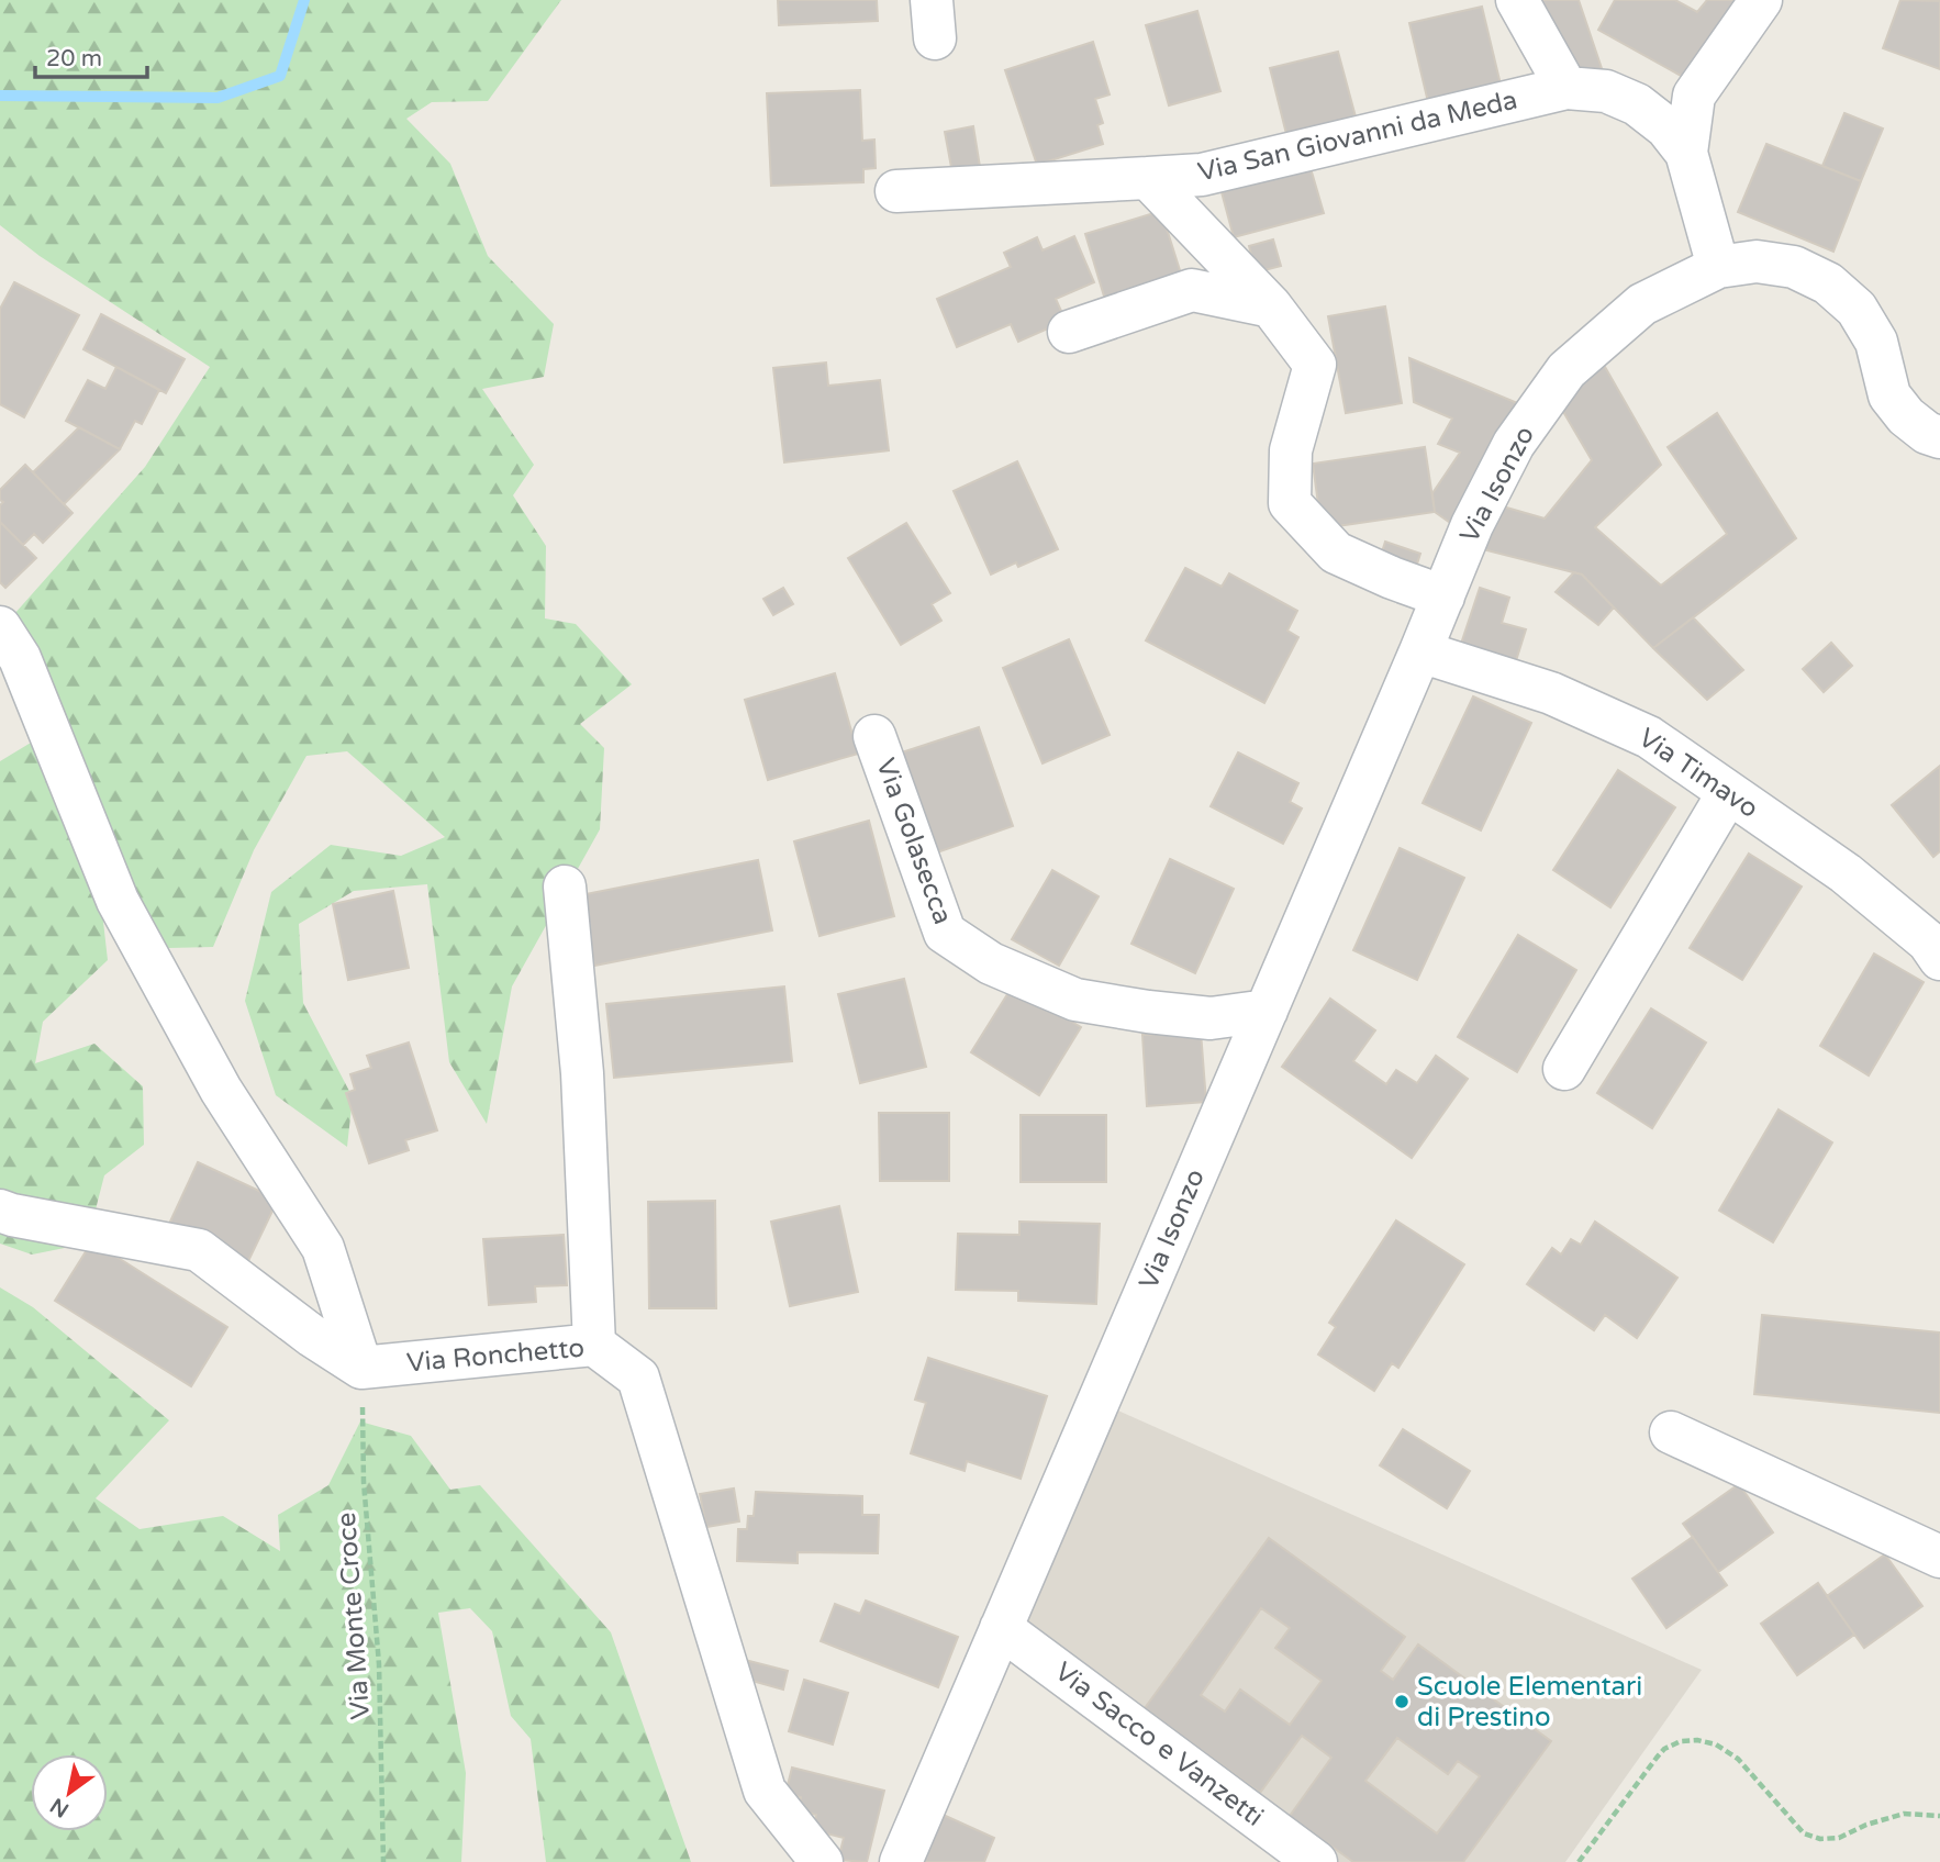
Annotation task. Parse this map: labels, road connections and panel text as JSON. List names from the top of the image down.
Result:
{
  "streets": {
    "street": [
      "Via San Giovanni da Meda",
      "Via Isonzo",
      "Via Timavo",
      "Via Golasecca",
      "Via Ronchetto",
      "Via Sacco e Vanzetti"
    ],
    "path": ["Via Monte Croce"]
  },
  "crossings": [
    ["Via San Giovanni da Meda", "Via Isonzo"],
    ["Via Isonzo", "Via Timavo"],
    ["Via Isonzo", "Via Golasecca"],
    ["Via Isonzo", "Via Sacco e Vanzetti"],
    ["Via Ronchetto", "Via Monte Croce"]
  ],
  "places": ["Scuole Elementari di Prestino"],
  "scale_bar": "20 m",
  "north": "bottom left"
}
